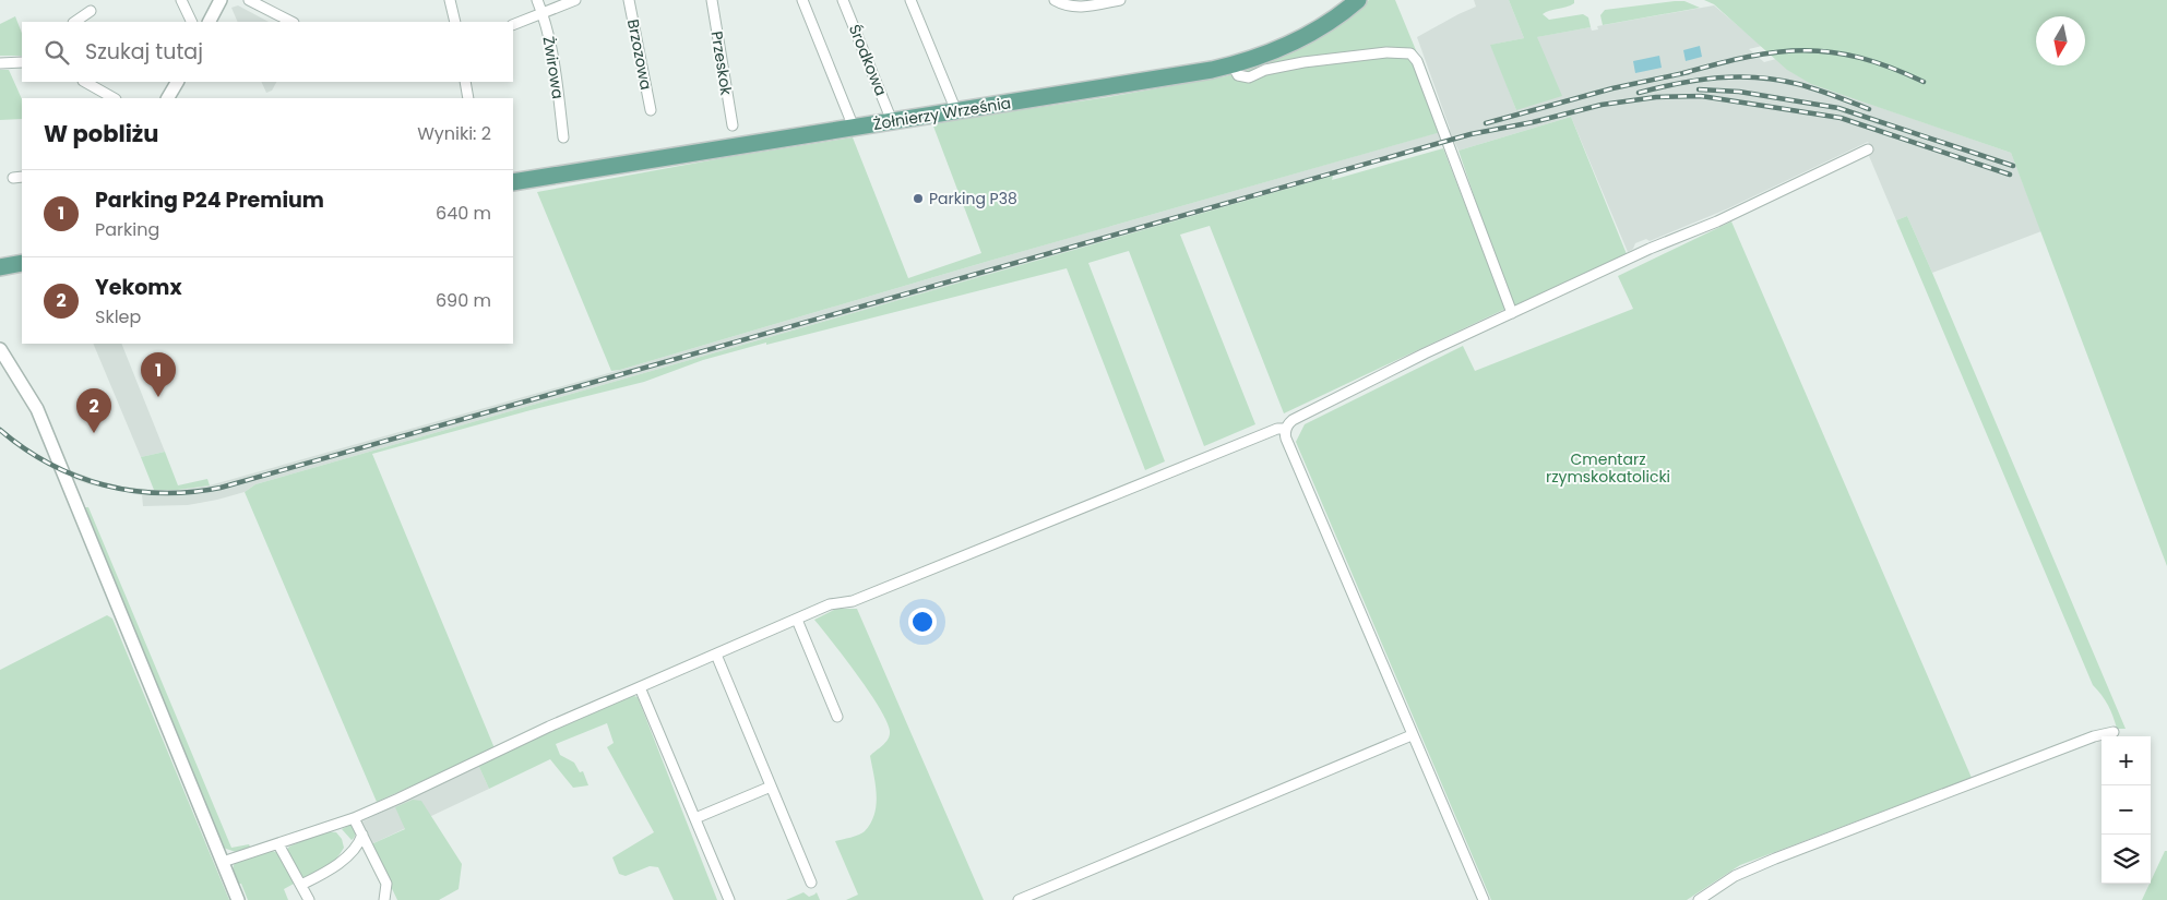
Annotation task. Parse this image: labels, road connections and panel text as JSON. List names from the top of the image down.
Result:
{
  "streets": {
    "main road": ["Żołnierzy Września"],
    "street": [
      "Brzozowa",
      "Środkowa",
      "Przeskok",
      "Żwirowa"
    ]
  },
  "crossings": [
    ["Środkowa", "Żołnierzy Września"]
  ],
  "parks": ["Cmentarz rzymskokatolicki"],
  "places": ["Parking P38"],
  "north": "bottom",
  "page": {
    "search": "Szukaj tutaj",
    "heading": ["W pobliżu", "Wyniki: 2"],
    "list": [
      {
        "mark": "1",
        "name": "Parking P24 Premium",
        "note": "Parking",
        "value": "640 m"
      },
      {
        "mark": "2",
        "name": "Yekomx",
        "note": "Sklep",
        "value": "690 m"
      }
    ],
    "pins": ["1", "2"],
    "map_buttons": ["+", "−"]
  }
}
